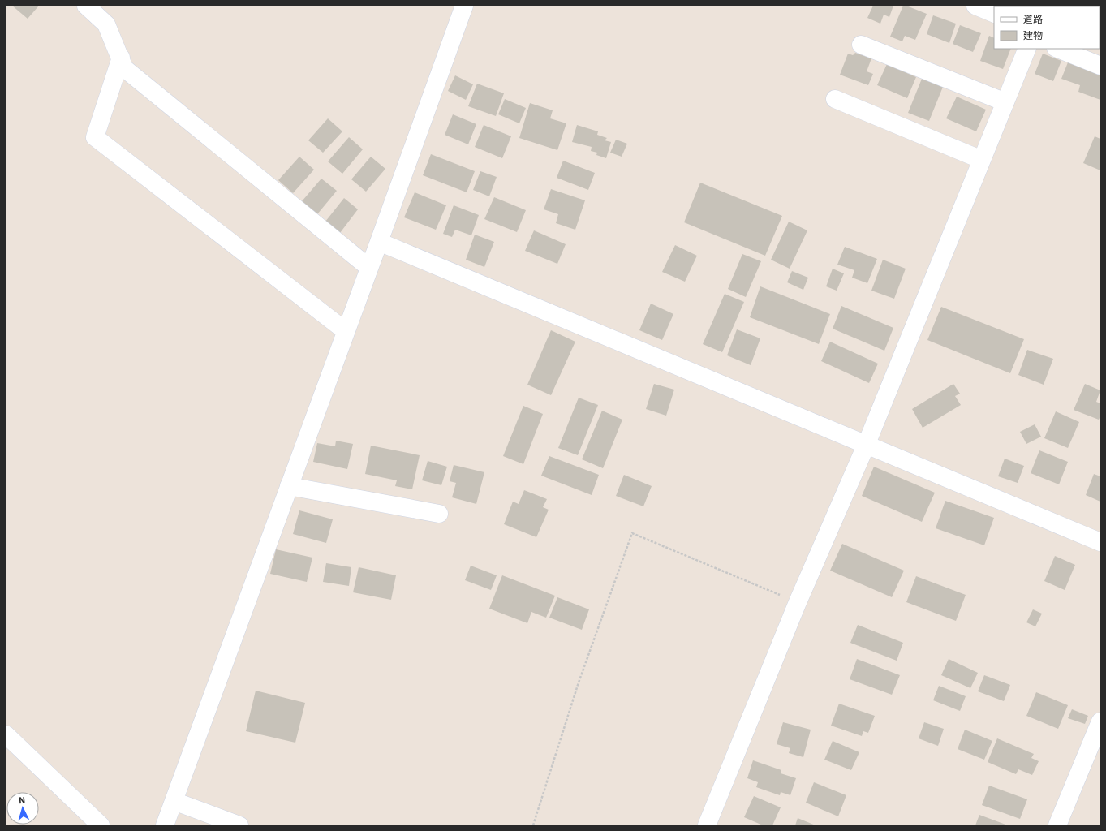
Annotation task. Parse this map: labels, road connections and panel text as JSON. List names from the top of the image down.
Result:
{
  "legend": ["道路", "建物"],
  "north": "top"
}
